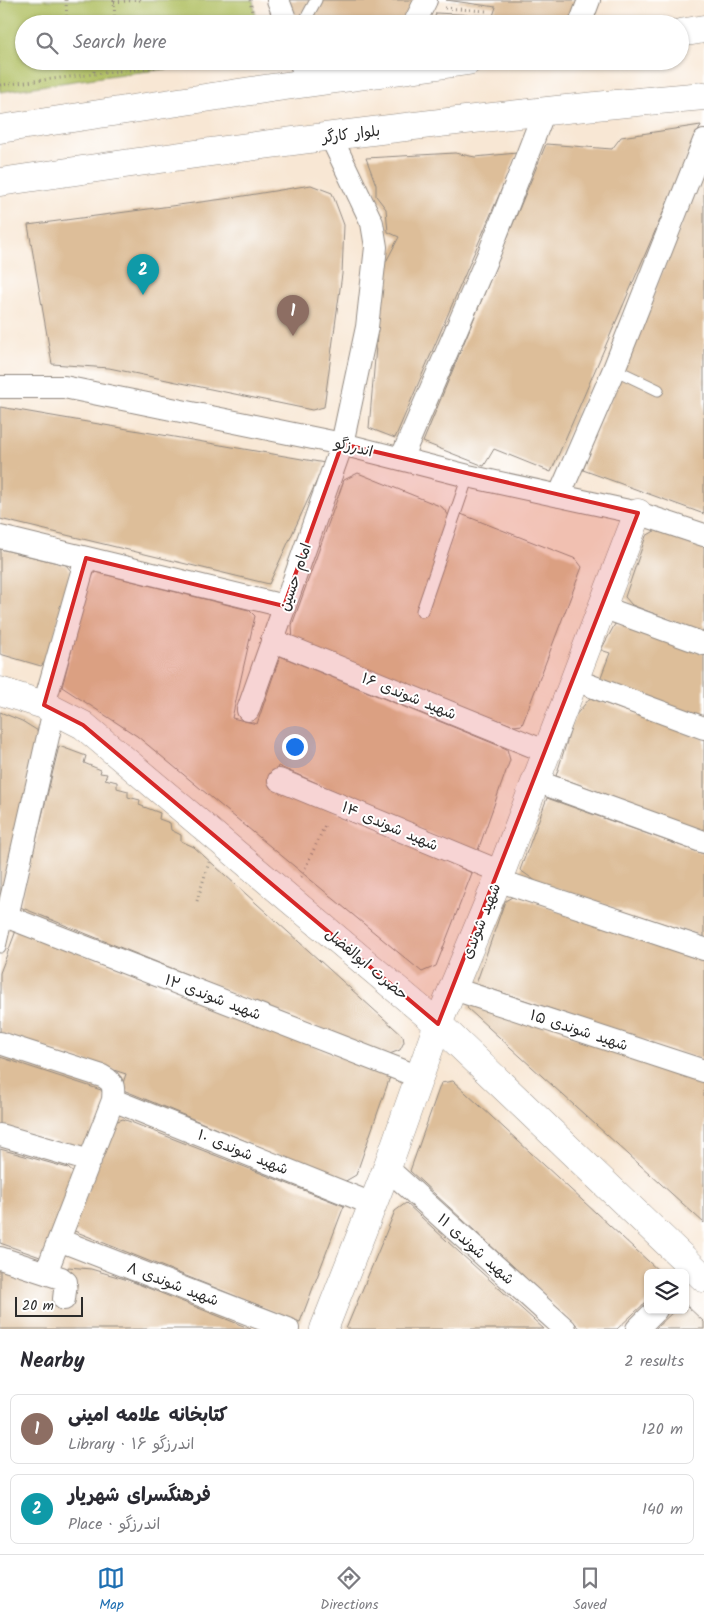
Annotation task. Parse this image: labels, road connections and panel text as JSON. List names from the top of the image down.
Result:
{
  "streets": {
    "street": [
      "بلوار کارگر",
      "اندرزگو",
      "امام حسین",
      "شهید شوندی ۱۶",
      "شهید شوندی ۱۴",
      "شهید شوندی",
      "حضرت ابوالفضل",
      "شهید شوندی ۱۲",
      "شهید شوندی ۱۵",
      "شهید شوندی ۱۰",
      "شهید شوندی ۱۱",
      "شهید شوندی ۸"
    ]
  },
  "crossings": [
    ["بلوار کارگر", "امام حسین"],
    ["اندرزگو", "امام حسین"],
    ["اندرزگو", "شهید شوندی"],
    ["امام حسین", "شهید شوندی ۱۶"],
    ["شهید شوندی ۱۶", "شهید شوندی"],
    ["شهید شوندی ۱۴", "شهید شوندی"],
    ["شهید شوندی", "حضرت ابوالفضل"],
    ["شهید شوندی", "شهید شوندی ۱۲"],
    ["شهید شوندی", "شهید شوندی ۱۵"],
    ["شهید شوندی", "شهید شوندی ۱۰"],
    ["شهید شوندی", "شهید شوندی ۱۱"]
  ],
  "scale_bar": "20 m",
  "page": {
    "search": "Search here",
    "pins": ["2", "1"],
    "scale": "20 m",
    "heading": ["Nearby", "2 results"],
    "list": [
      {
        "mark": "1",
        "name": "کتابخانه علامه امینی",
        "note": "Library · اندرزگو ۱۶",
        "value": "120 m"
      },
      {
        "mark": "2",
        "name": "فرهنگسرای شهریار",
        "note": "Place · اندرزگو",
        "value": "140 m"
      }
    ],
    "nav": ["Map", "Directions", "Saved"]
  }
}
